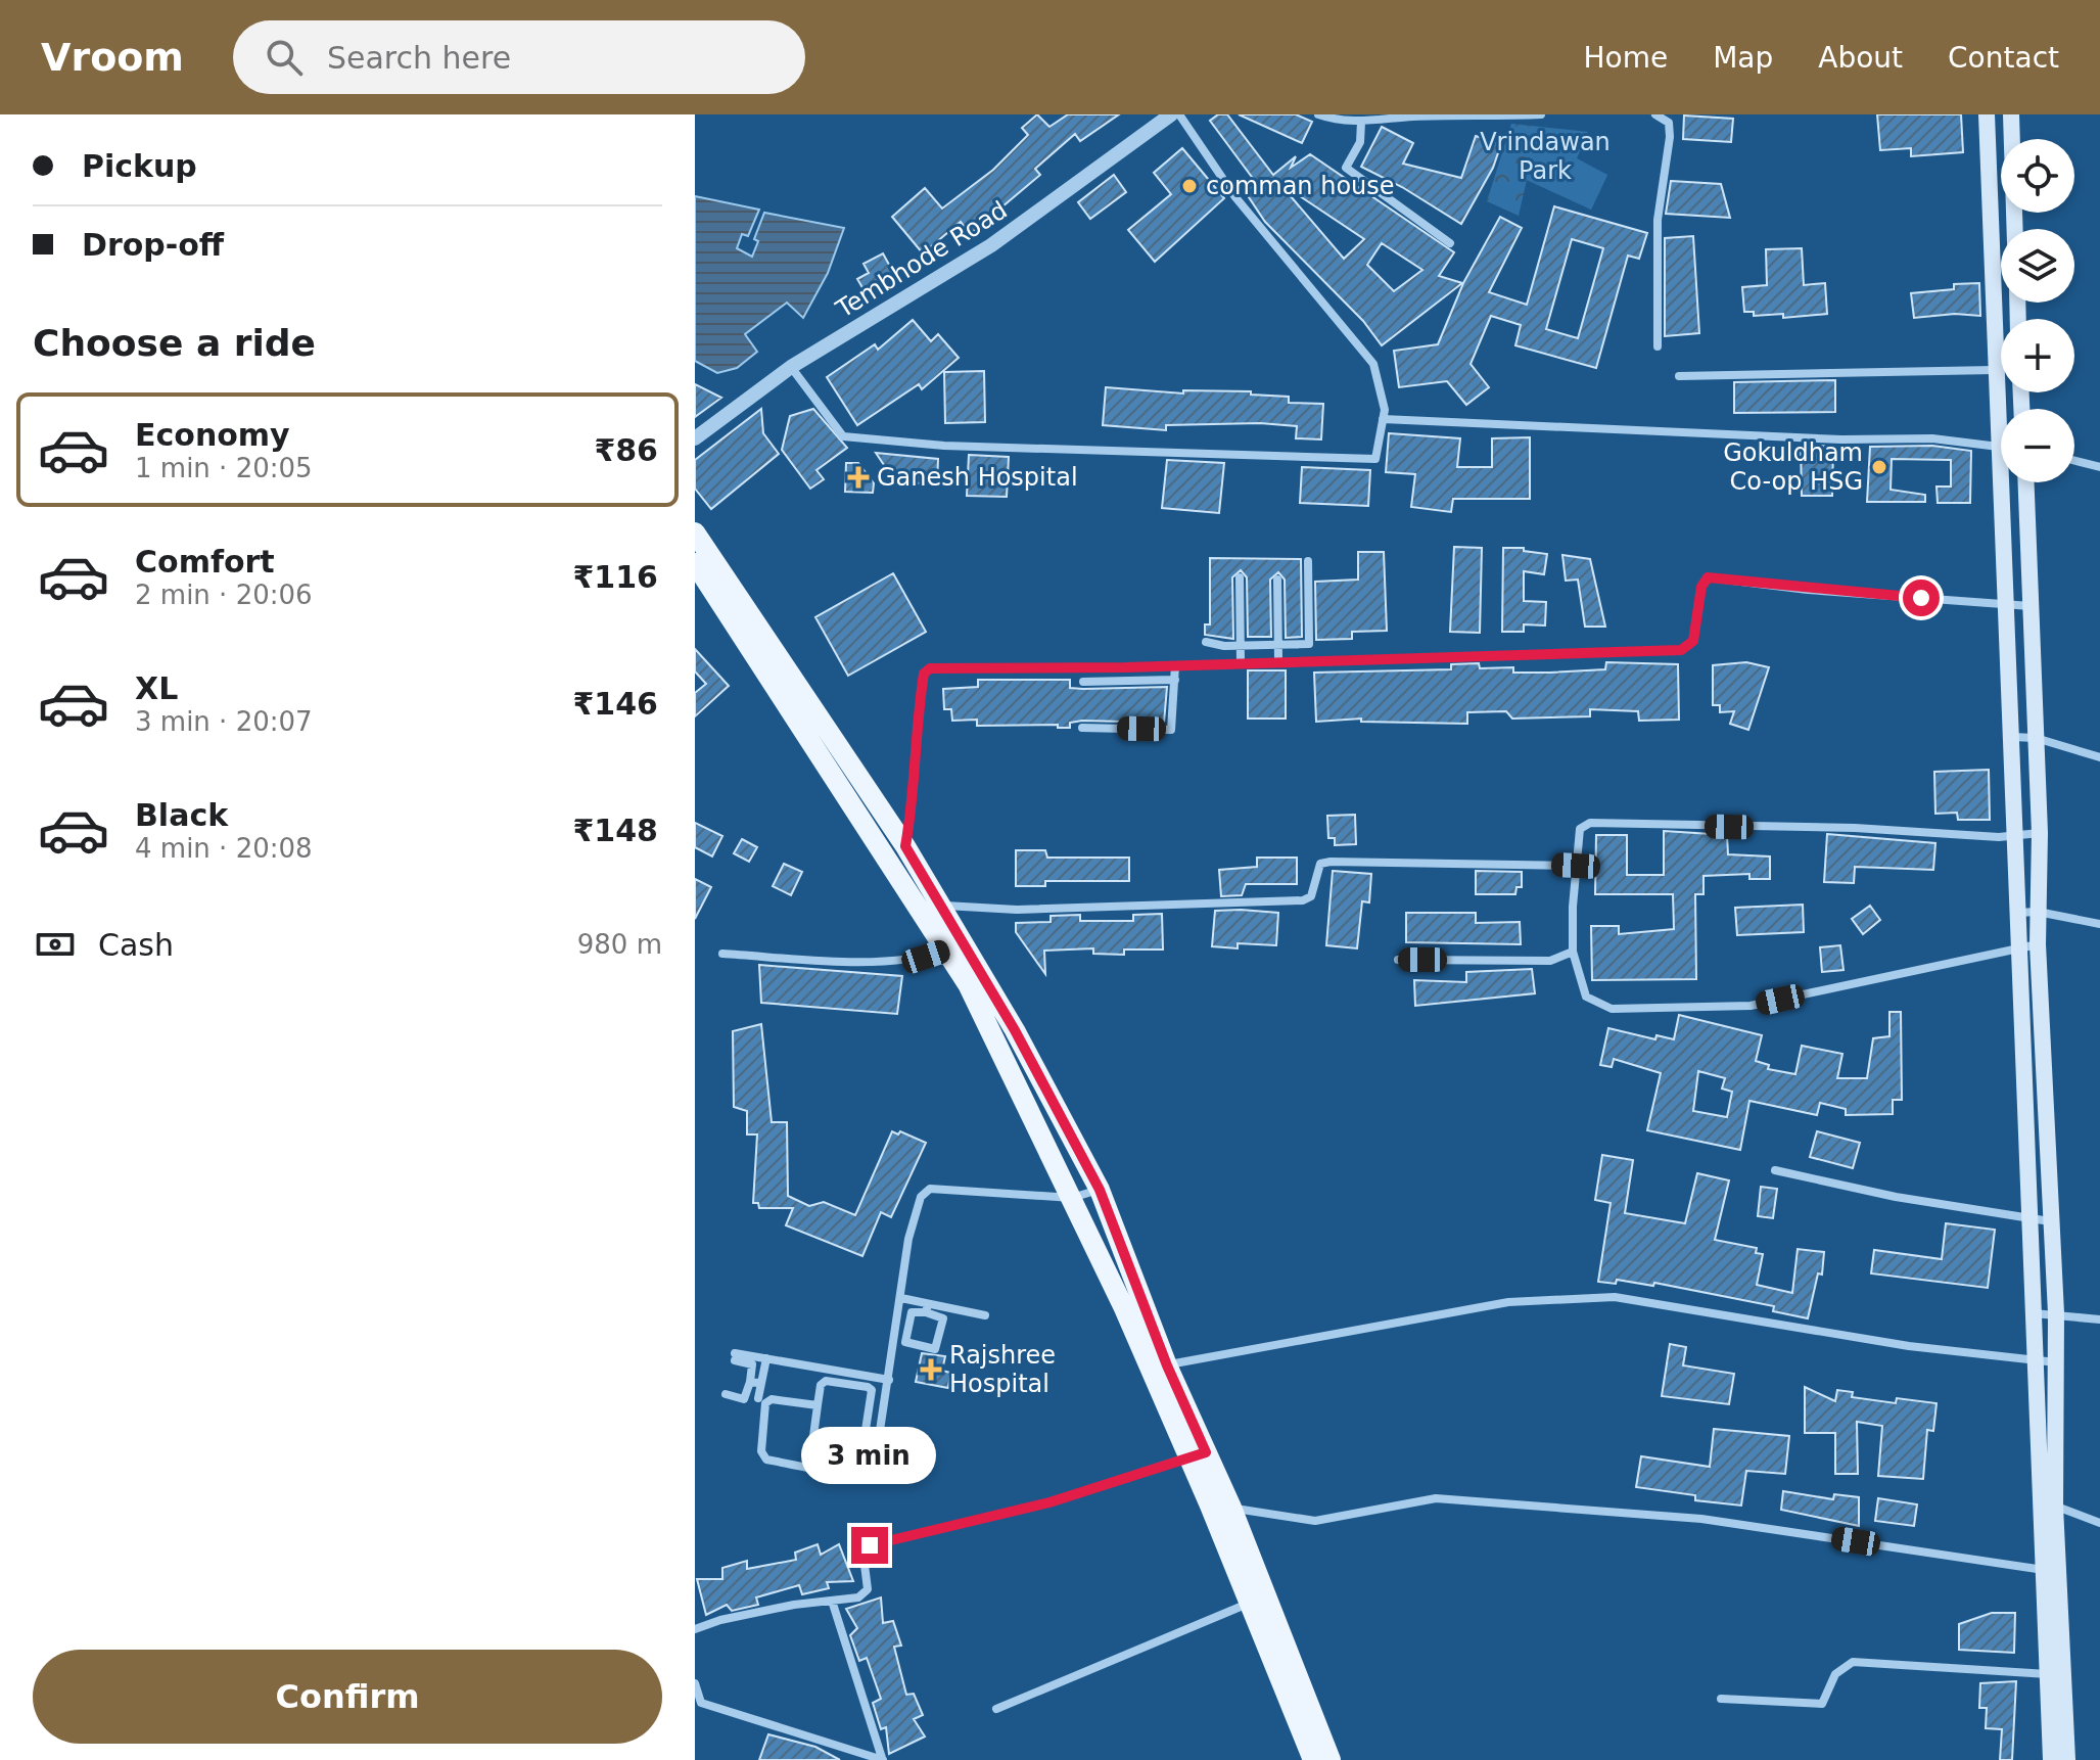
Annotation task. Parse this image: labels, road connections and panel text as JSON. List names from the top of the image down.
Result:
{
  "streets": {
    "street": ["Tembhode Road"]
  },
  "parks": ["Vrindawan Park"],
  "places": {
    "other": ["comman house", "Gokuldham Co-op HSG"],
    "health": ["Ganesh Hospital", "Rajshree Hospital"]
  },
  "page": {
    "header": "Vroom",
    "search": "Search here",
    "nav": [
      "Home",
      "Map",
      "About",
      "Contact"
    ],
    "banner": ["Pickup", "Drop-off"],
    "map_buttons": ["+", "−"],
    "heading": "Choose a ride",
    "list": [
      {
        "name": "Economy",
        "note": "1 min · 20:05",
        "value": "₹86"
      },
      {
        "name": "Comfort",
        "note": "2 min · 20:06",
        "value": "₹116"
      },
      {
        "name": "XL",
        "note": "3 min · 20:07",
        "value": "₹146"
      },
      {
        "name": "Black",
        "note": "4 min · 20:08",
        "value": "₹148"
      }
    ],
    "pay": ["Cash", "980 m"],
    "bubble": "3 min",
    "buttons": "Confirm"
  }
}
